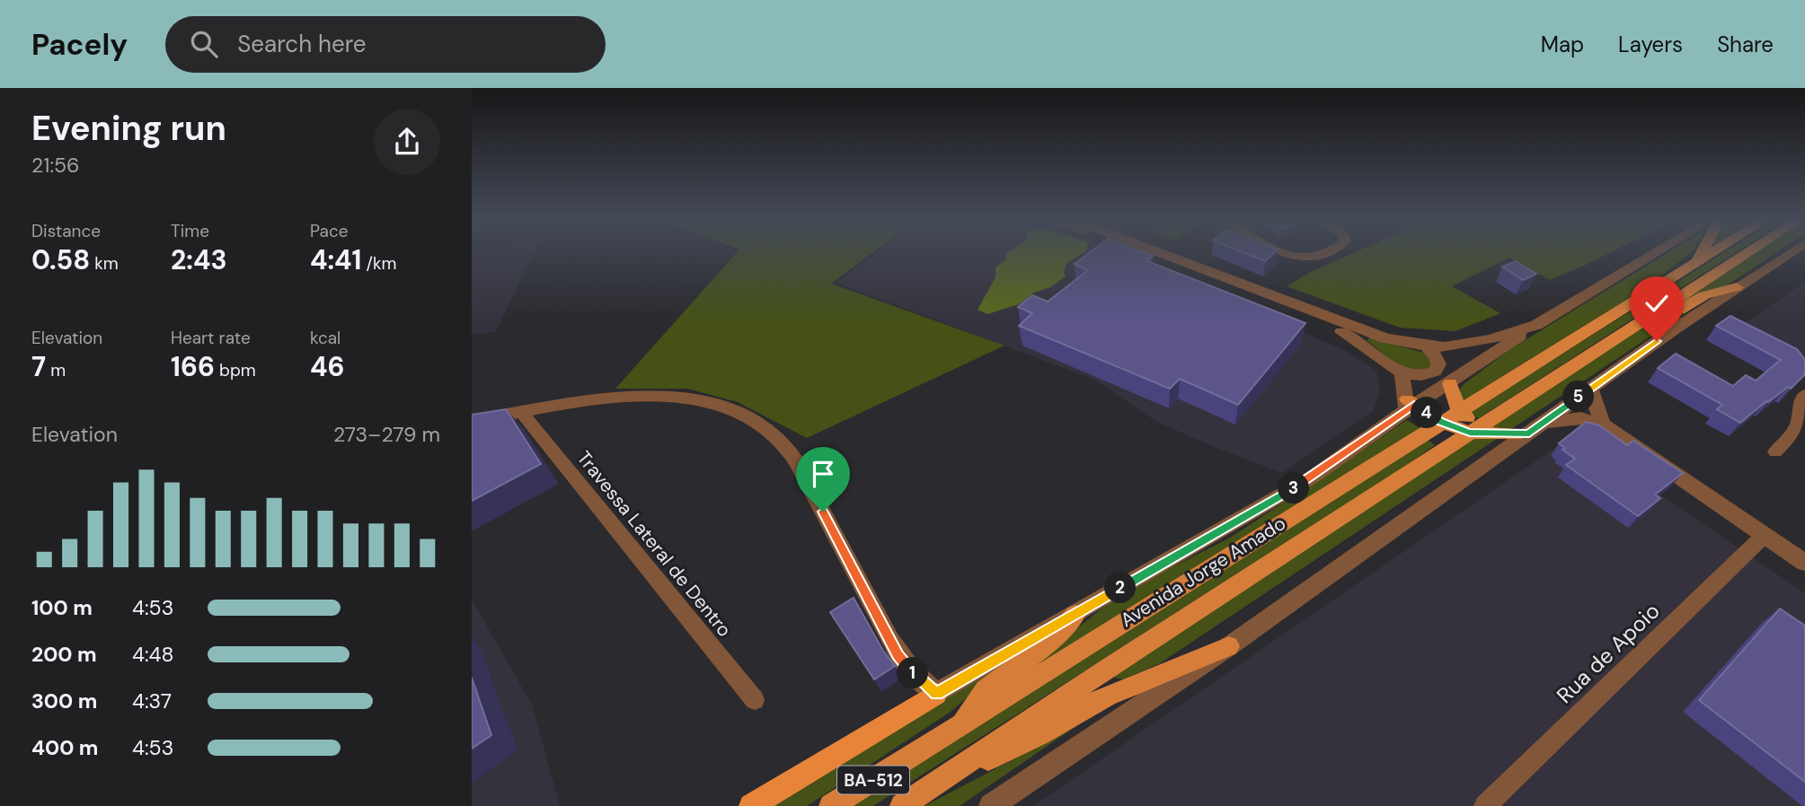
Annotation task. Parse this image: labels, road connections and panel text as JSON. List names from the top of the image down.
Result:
{
  "streets": {
    "main road": ["Avenida Jorge Amado", "BA-512"],
    "street": ["Travessa Lateral de Dentro", "Rua de Apoio"]
  },
  "page": {
    "header": "Pacely",
    "search": "Search here",
    "nav": ["Map", "Layers", "Share"],
    "heading": ["Evening run", "21:56"],
    "stats": [
      ["Distance", "0.58 km"],
      ["Time", "2:43"],
      ["Pace", "4:41 /km"],
      ["Elevation", "7 m"],
      ["Heart rate", "166 bpm"],
      ["kcal", "46"]
    ],
    "pins": [
      "5",
      "4",
      "3",
      "2",
      "1"
    ],
    "chart": ["Elevation", "273–279 m"],
    "list": [
      {
        "name": "100 m",
        "note": "4:53"
      },
      {
        "name": "200 m",
        "note": "4:48"
      },
      {
        "name": "300 m",
        "note": "4:37"
      },
      {
        "name": "400 m",
        "note": "4:53"
      }
    ]
  }
}
